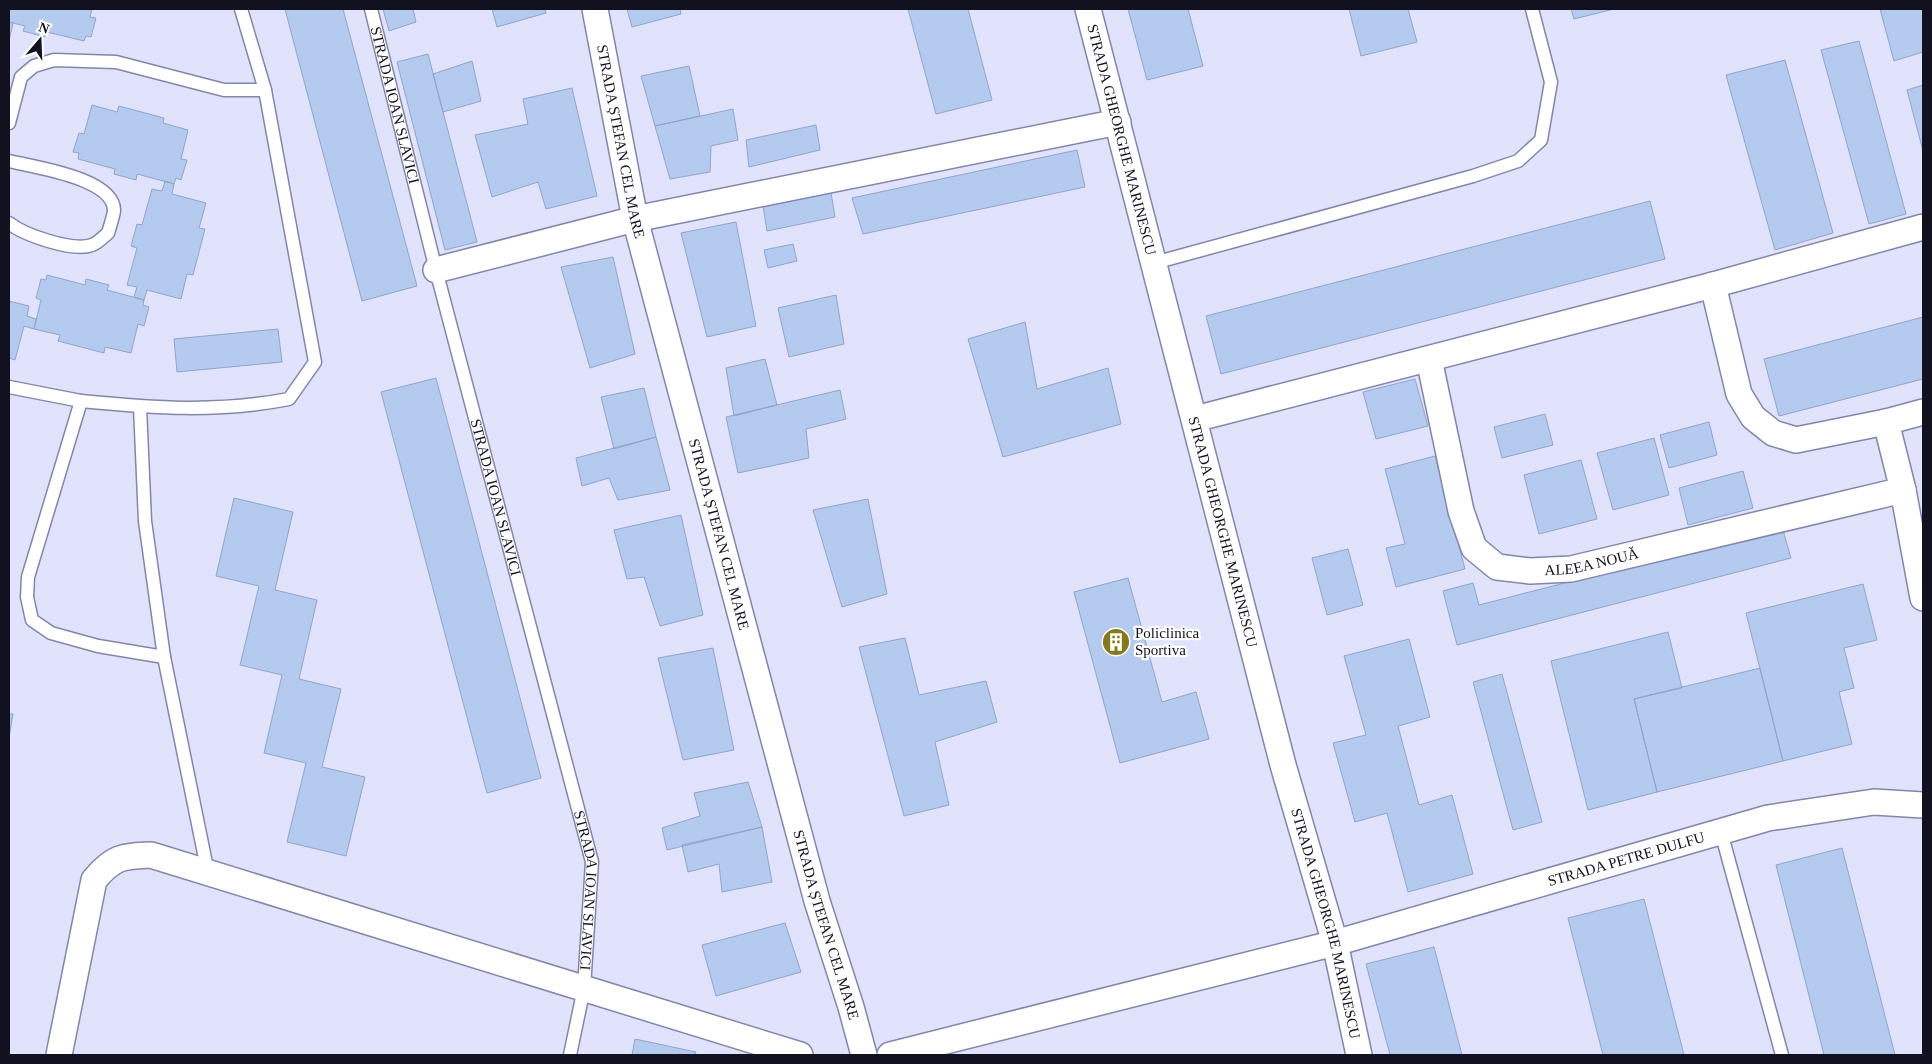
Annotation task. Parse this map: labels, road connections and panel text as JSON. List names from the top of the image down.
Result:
{
  "streets": {
    "street": [
      "STRADA IOAN SLAVICI",
      "STRADA GHEORGHE MARINESCU",
      "STRADA ȘTEFAN CEL MARE",
      "ALEEA NOUĂ",
      "STRADA PETRE DULFU"
    ]
  },
  "crossings": [
    ["STRADA GHEORGHE MARINESCU", "STRADA PETRE DULFU"]
  ],
  "places": {
    "building": ["Policlinica Sportiva"]
  },
  "north": "top"
}
